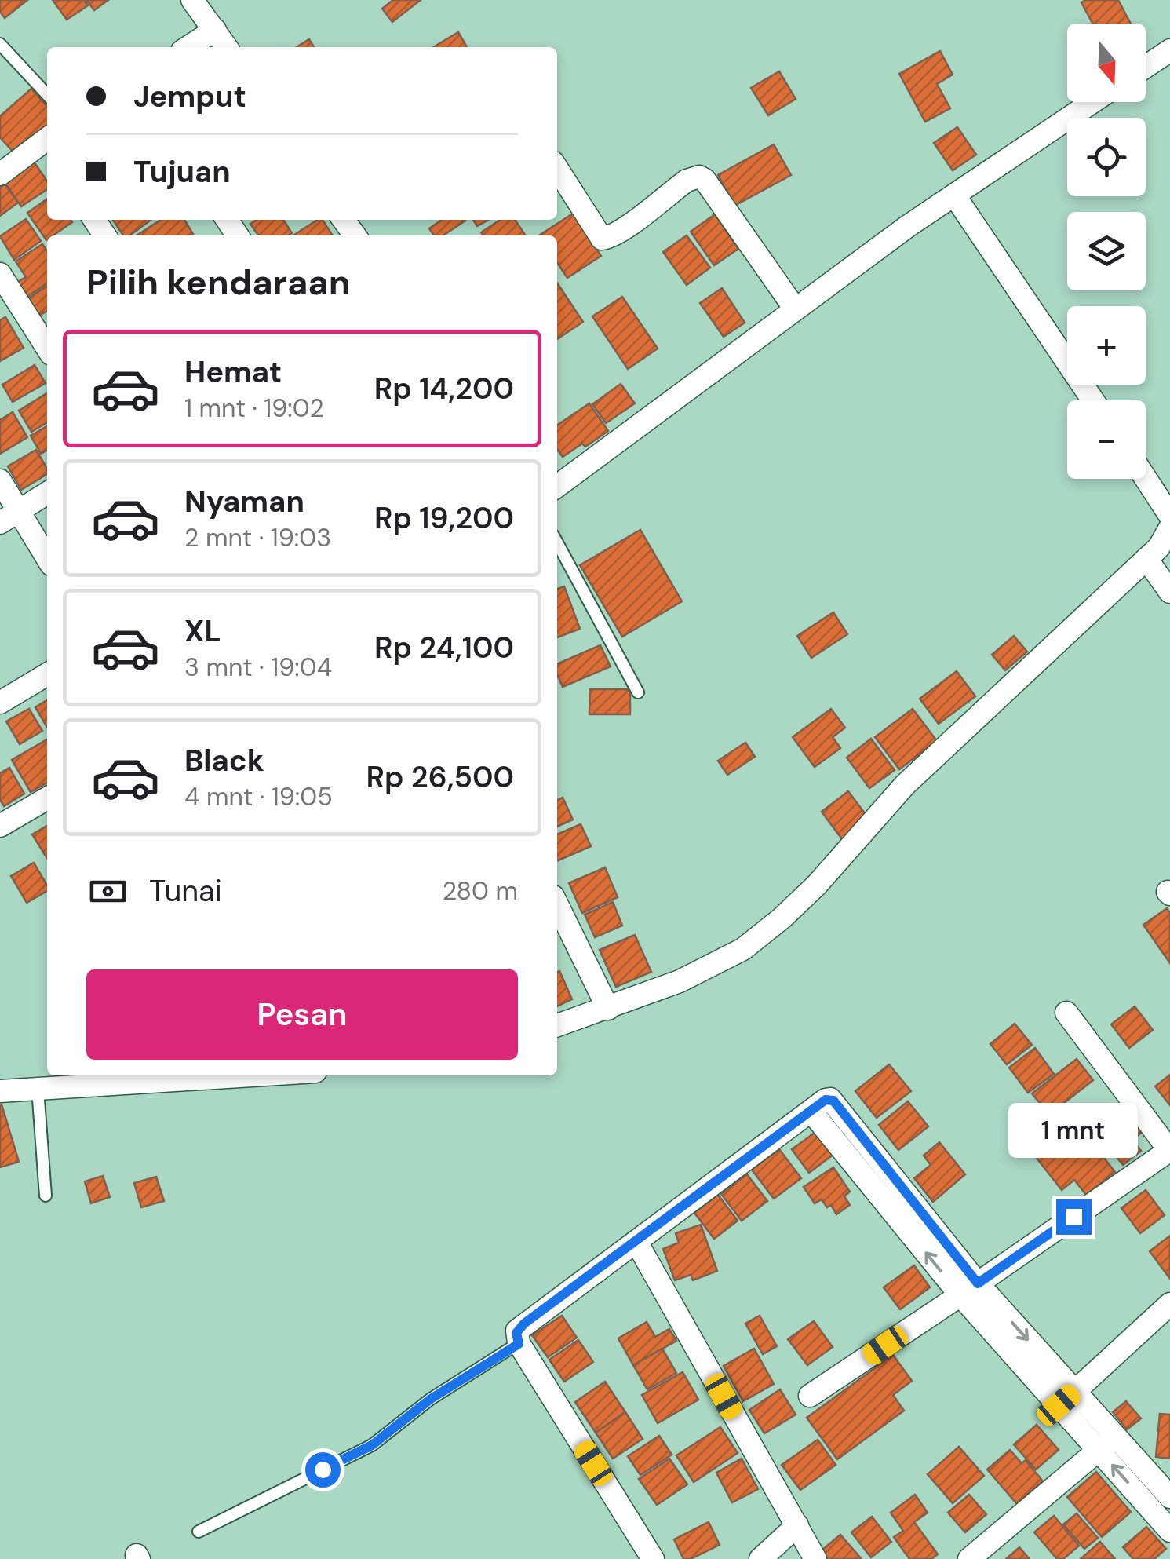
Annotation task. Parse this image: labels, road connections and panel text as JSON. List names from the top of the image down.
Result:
{
  "north": "bottom",
  "page": {
    "map_buttons": ["+", "−"],
    "banner": ["Jemput", "Tujuan"],
    "heading": "Pilih kendaraan",
    "list": [
      {
        "name": "Hemat",
        "note": "1 mnt · 19:02",
        "value": "Rp 14,200"
      },
      {
        "name": "Nyaman",
        "note": "2 mnt · 19:03",
        "value": "Rp 19,200"
      },
      {
        "name": "XL",
        "note": "3 mnt · 19:04",
        "value": "Rp 24,100"
      },
      {
        "name": "Black",
        "note": "4 mnt · 19:05",
        "value": "Rp 26,500"
      }
    ],
    "pay": ["Tunai", "280 m"],
    "buttons": "Pesan",
    "bubble": "1 mnt"
  }
}
